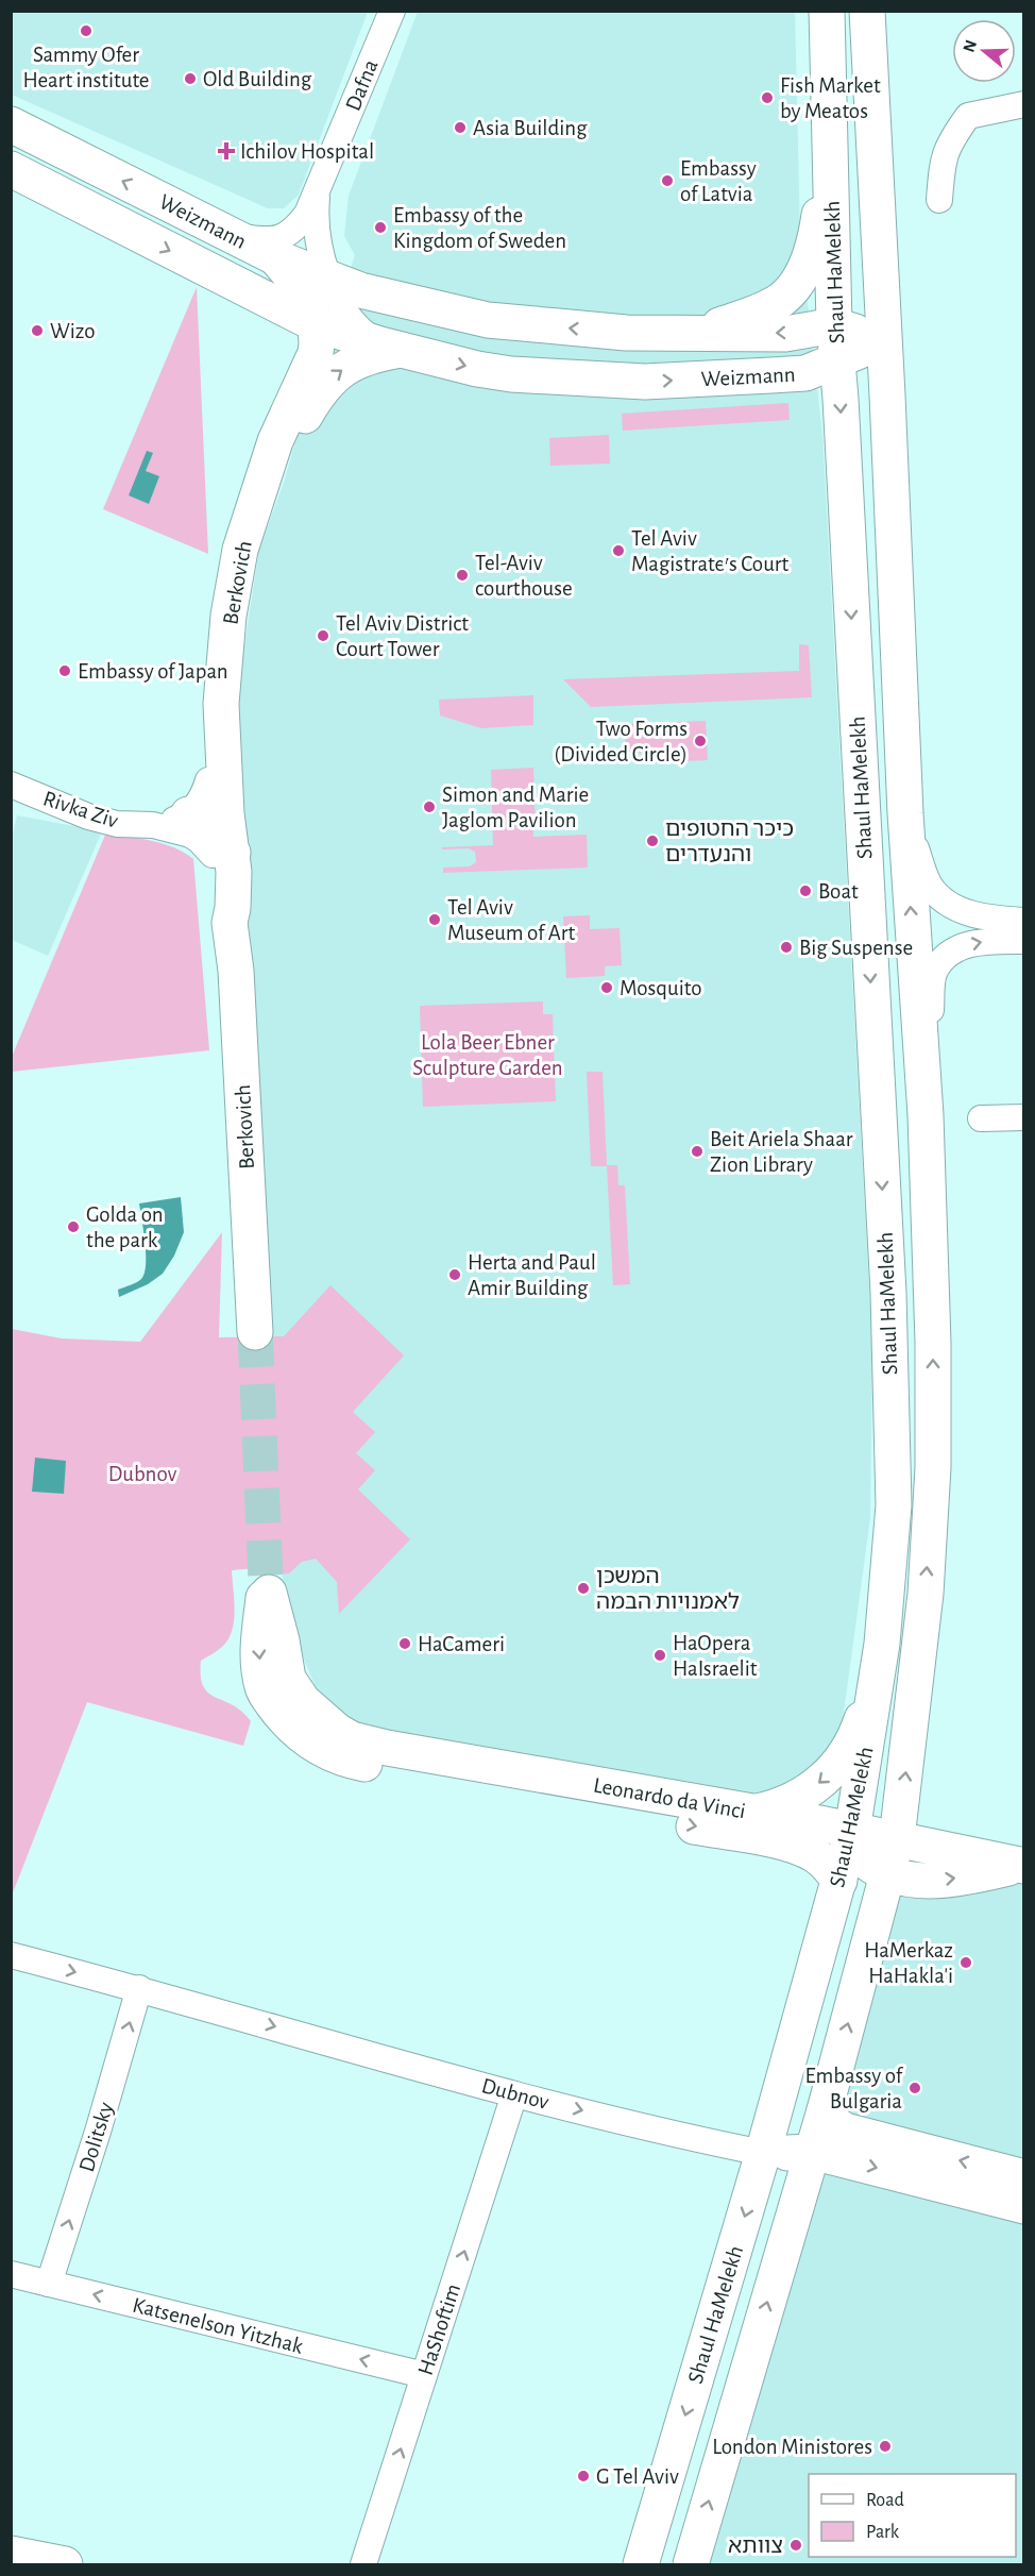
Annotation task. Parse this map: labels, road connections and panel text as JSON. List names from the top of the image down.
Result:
{
  "streets": {
    "street": [
      "Dafna",
      "Weizmann",
      "Shaul HaMelekh",
      "Berkovich",
      "Rivka Ziv",
      "Leonardo da Vinci",
      "Dubnov",
      "Dolitsky",
      "Katsenelson Yitzhak",
      "HaShoftim"
    ]
  },
  "crossings": [
    ["Dafna", "Weizmann"],
    ["Dafna", "Berkovich"],
    ["Weizmann", "Shaul HaMelekh"],
    ["Weizmann", "Berkovich"],
    ["Shaul HaMelekh", "Leonardo da Vinci"],
    ["Shaul HaMelekh", "Dubnov"],
    ["Berkovich", "Rivka Ziv"],
    ["Dubnov", "Dolitsky"],
    ["Dubnov", "HaShoftim"],
    ["Dolitsky", "Katsenelson Yitzhak"],
    ["Katsenelson Yitzhak", "HaShoftim"]
  ],
  "one_way": ["Dolitsky", "Katsenelson Yitzhak", "HaShoftim"],
  "parks": ["Lola Beer Ebner Sculpture Garden", "Dubnov"],
  "places": {
    "other": [
      "Sammy Ofer Heart institute",
      "Old Building",
      "Fish Market by Meatos",
      "Asia Building",
      "Embassy of Latvia",
      "Embassy of the Kingdom of Sweden",
      "Wizo",
      "Tel Aviv Magistrate׳s Court",
      "Tel-Aviv courthouse",
      "Tel Aviv District Court Tower",
      "Embassy of Japan",
      "Two Forms (Divided Circle)",
      "Simon and Marie Jaglom Pavilion",
      "כיכר החטופים והנעדרים",
      "Boat",
      "Tel Aviv Museum of Art",
      "Big Suspense",
      "Mosquito",
      "Beit Ariela Shaar Zion Library",
      "Golda on the park",
      "Herta and Paul Amir Building",
      "המשכן לאמנויות הבמה",
      "HaCameri",
      "HaOpera HaIsraelit",
      "HaMerkaz HaHakla'i",
      "Embassy of Bulgaria",
      "London Ministores",
      "G Tel Aviv",
      "צוותא"
    ],
    "health": ["Ichilov Hospital"]
  },
  "legend": ["Road", "Park"],
  "north": "left"
}
